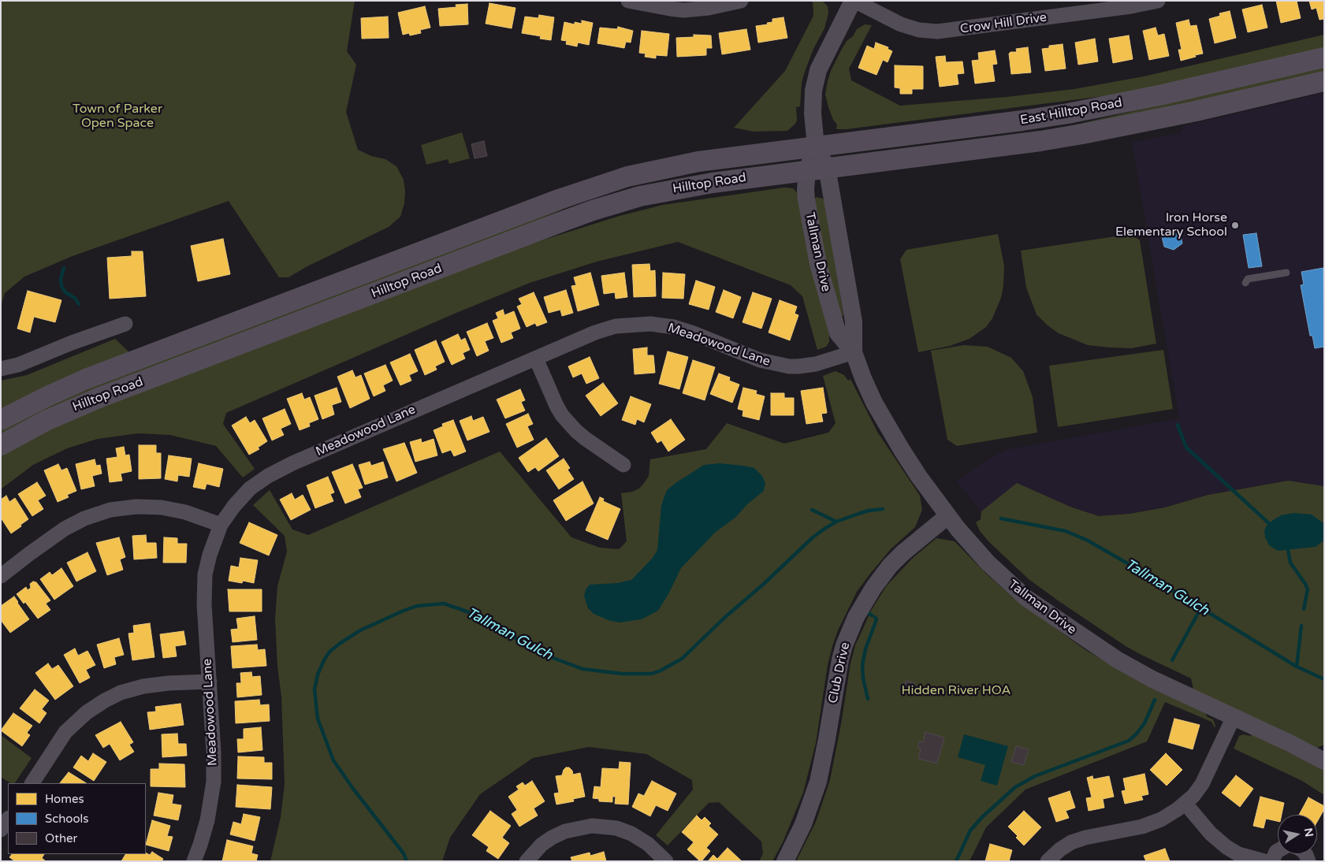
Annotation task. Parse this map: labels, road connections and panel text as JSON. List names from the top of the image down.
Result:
{
  "streets": {
    "main road": ["East Hilltop Road", "Hilltop Road"],
    "street": [
      "Crow Hill Drive",
      "Tallman Drive",
      "Meadowood Lane",
      "Club Drive"
    ]
  },
  "crossings": [
    ["Crow Hill Drive", "Tallman Drive"],
    ["East Hilltop Road", "Hilltop Road"],
    ["East Hilltop Road", "Tallman Drive"],
    ["Hilltop Road", "Tallman Drive"],
    ["Tallman Drive", "Meadowood Lane"],
    ["Tallman Drive", "Club Drive"]
  ],
  "water": ["Tallman Gulch"],
  "parks": ["Town of Parker Open Space", "Hidden River HOA"],
  "places": ["Iron Horse Elementary School"],
  "legend": ["Homes", "Schools", "Other"],
  "north": "right"
}
